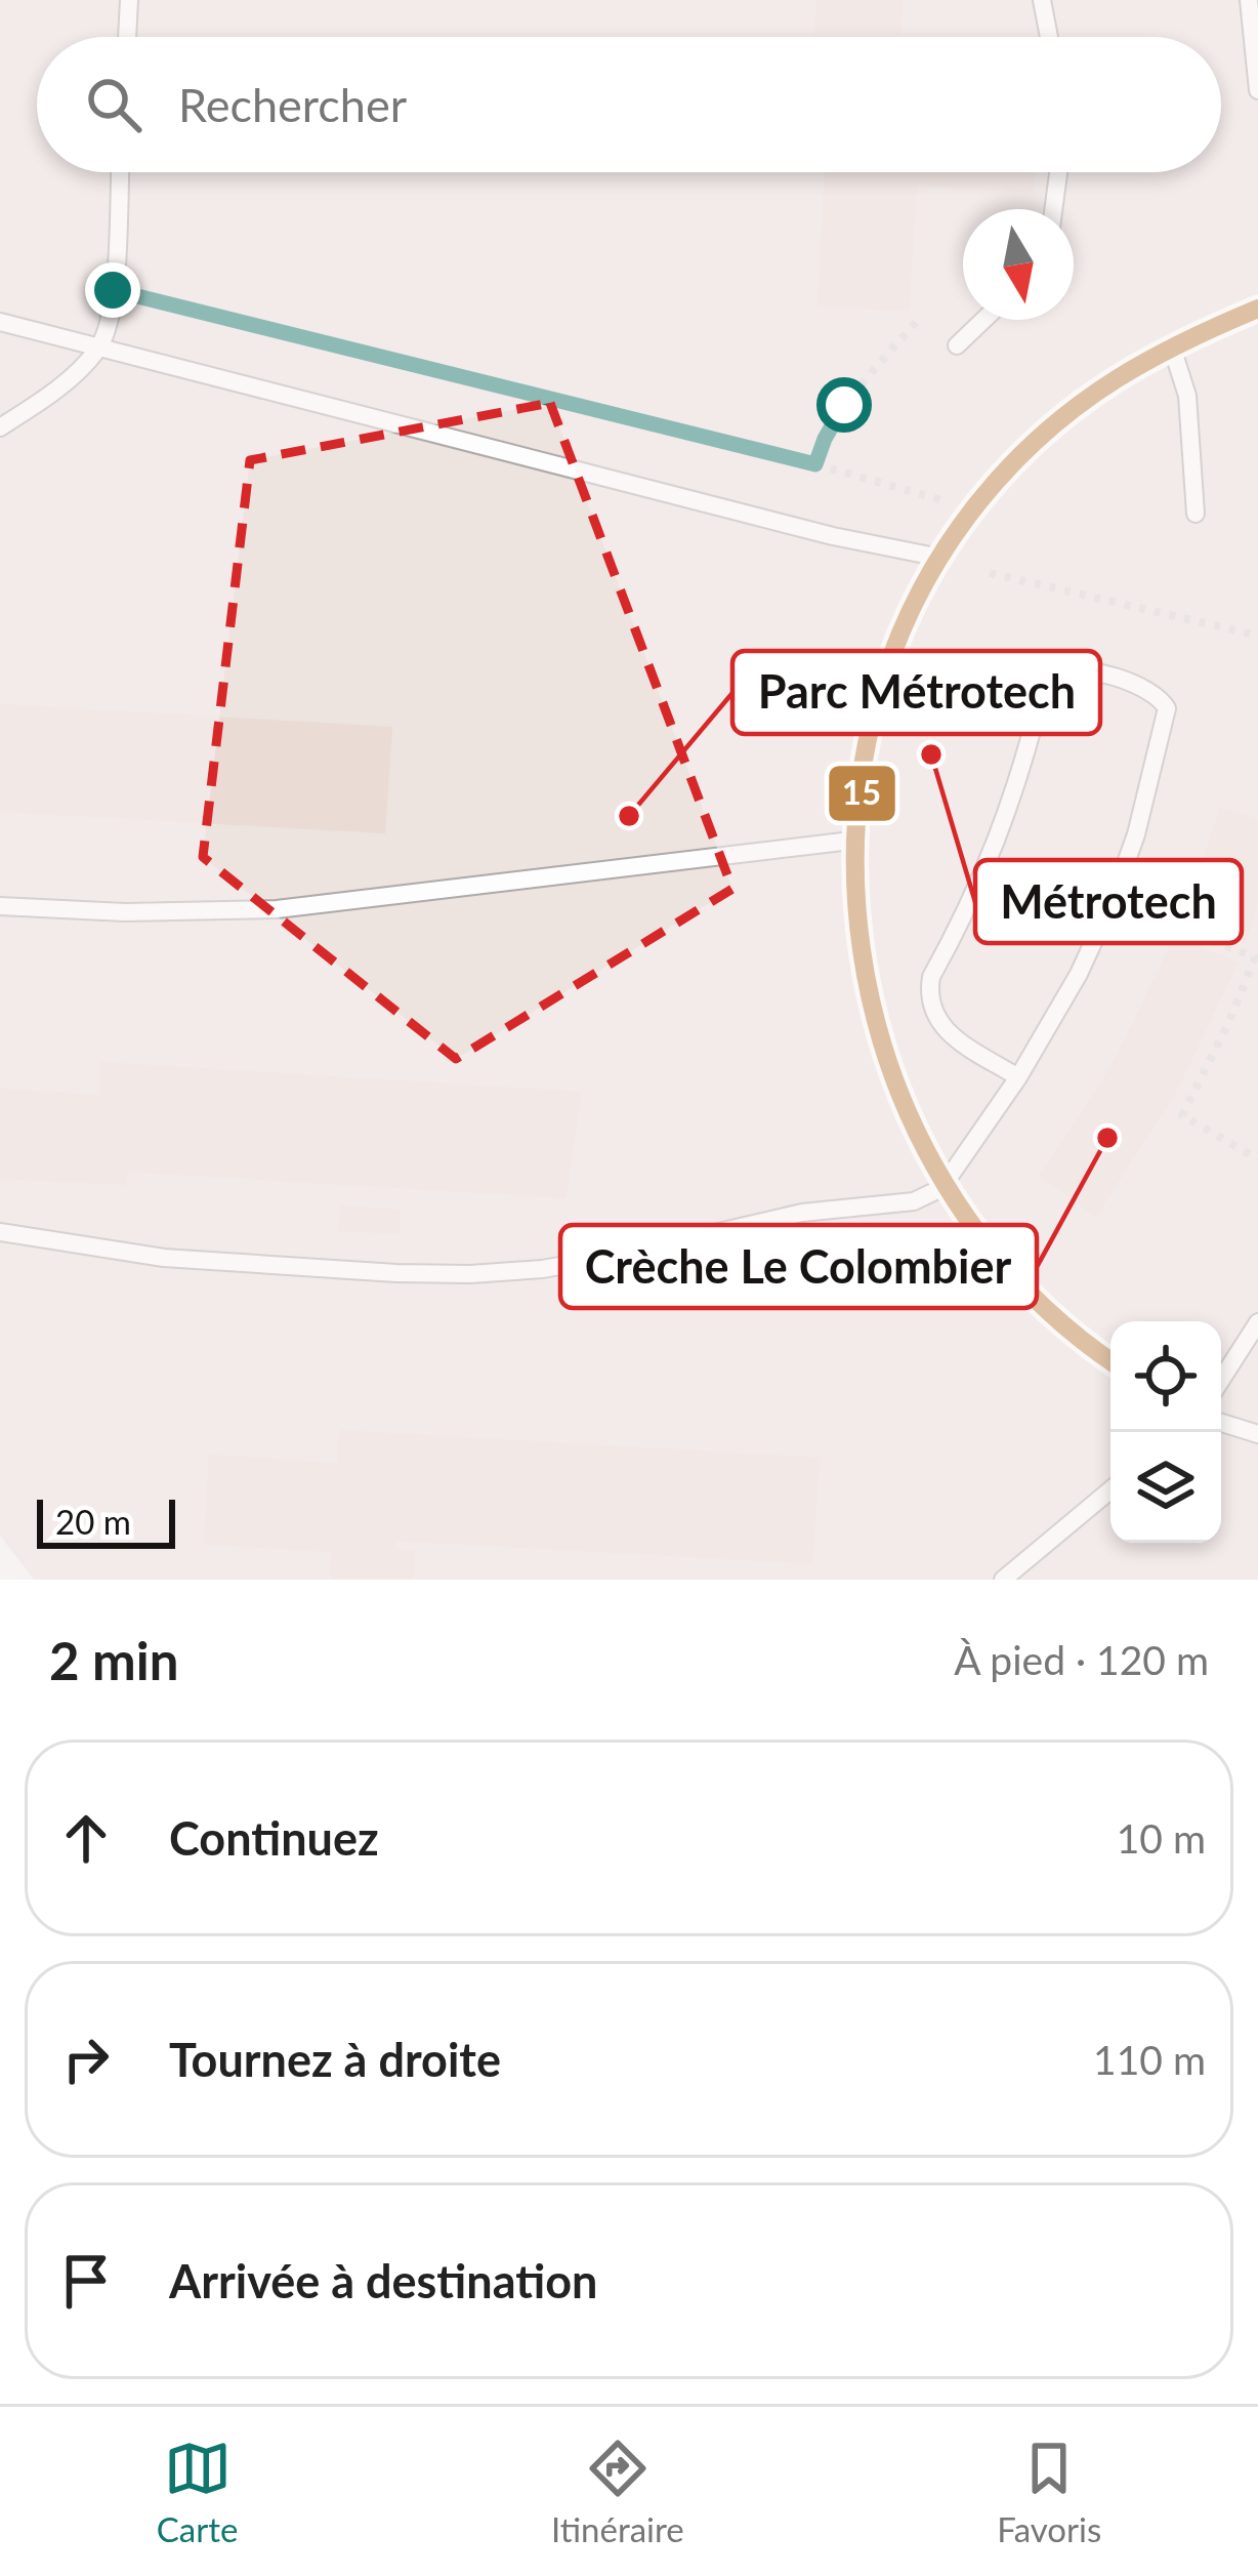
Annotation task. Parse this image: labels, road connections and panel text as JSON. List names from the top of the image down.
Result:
{
  "places": ["Métrotech", "Parc Métrotech", "Crèche Le Colombier"],
  "lines": ["transit line 15"],
  "scale_bar": "20 m",
  "north": "bottom",
  "page": {
    "search": "Rechercher",
    "scale": "20 m",
    "heading": ["2 min", "À pied · 120 m"],
    "list": [
      ["Continuez", "10 m"],
      ["Tournez à droite", "110 m"],
      "Arrivée à destination"
    ],
    "nav": ["Carte", "Itinéraire", "Favoris"]
  }
}
